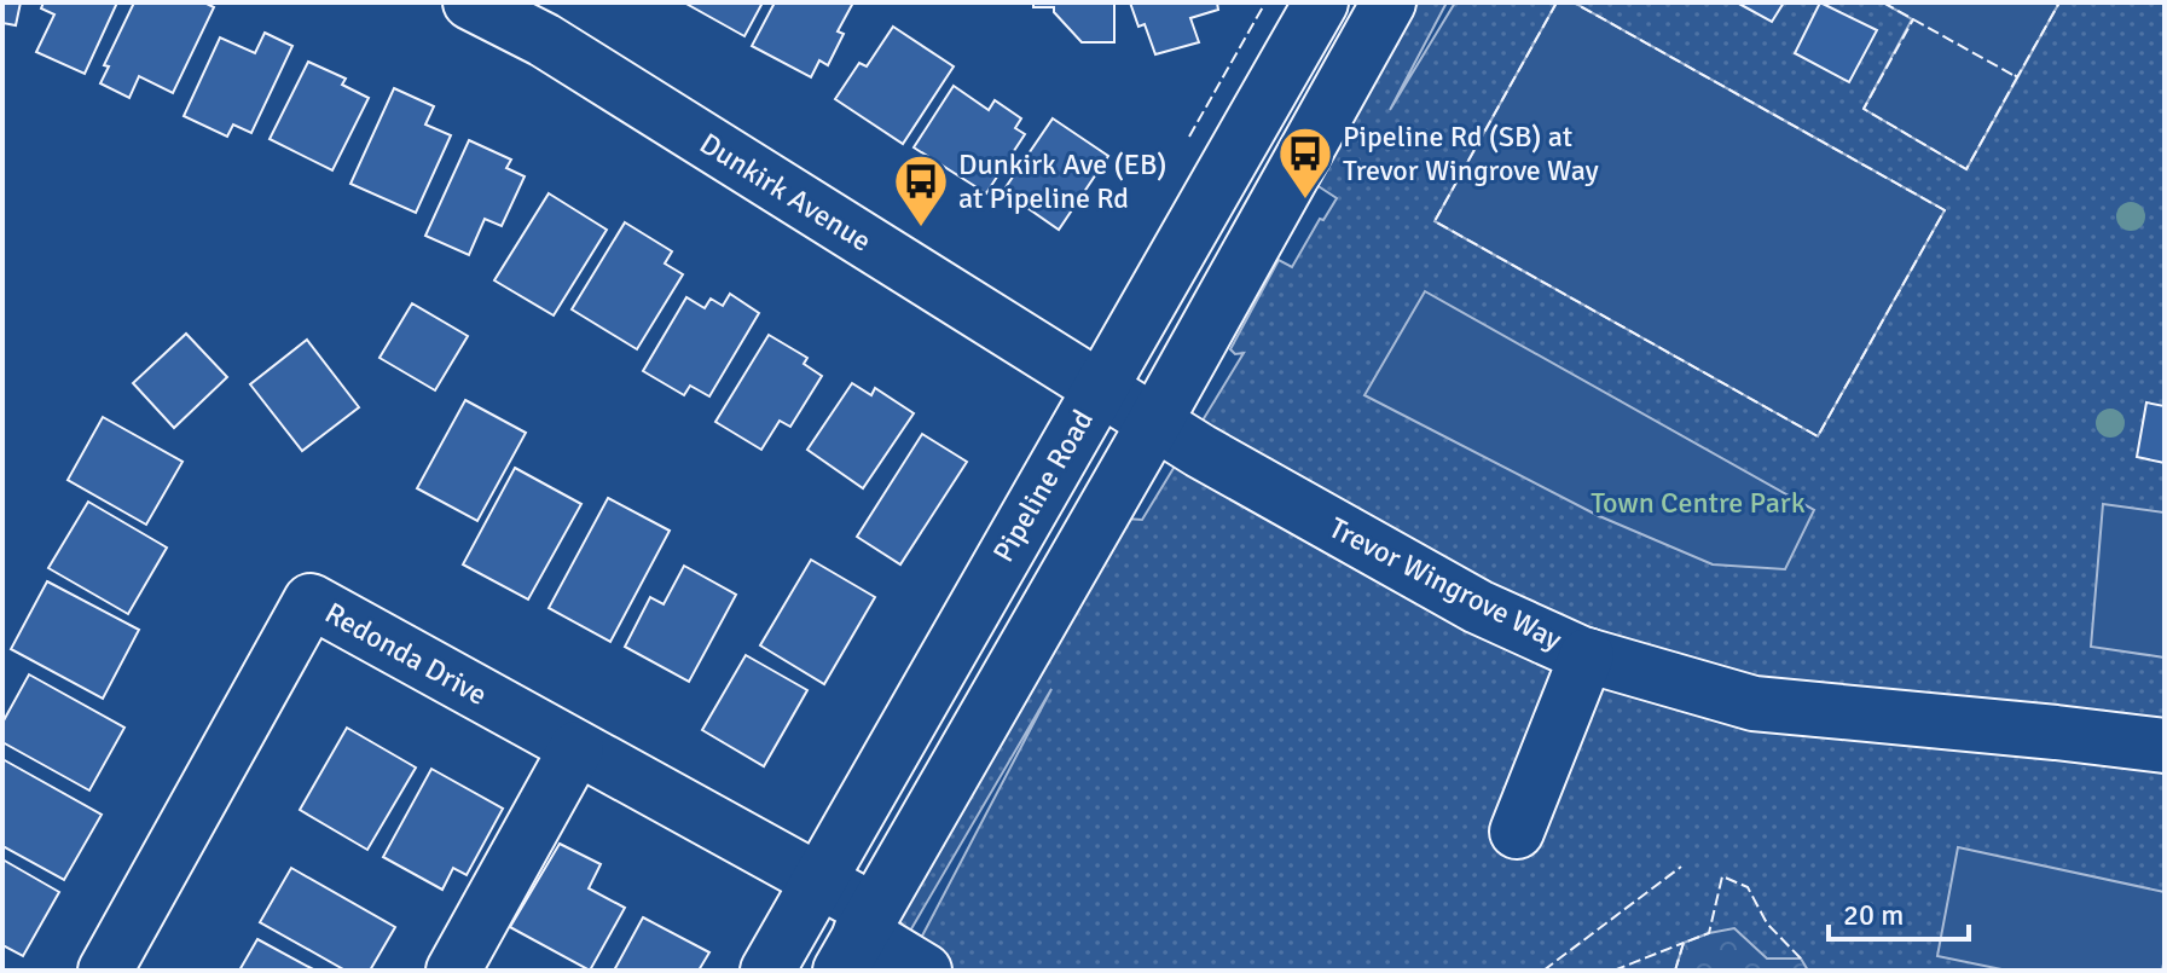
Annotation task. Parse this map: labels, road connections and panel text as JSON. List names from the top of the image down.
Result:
{
  "streets": {
    "street": [
      "Dunkirk Avenue",
      "Pipeline Road",
      "Trevor Wingrove Way",
      "Redonda Drive"
    ]
  },
  "crossings": [
    ["Dunkirk Avenue", "Pipeline Road"],
    ["Dunkirk Avenue", "Trevor Wingrove Way"],
    ["Pipeline Road", "Trevor Wingrove Way"],
    ["Pipeline Road", "Redonda Drive"]
  ],
  "parks": ["Town Centre Park"],
  "places": {
    "bus stop": ["Pipeline Rd (SB) at Trevor Wingrove Way", "Dunkirk Ave (EB) at Pipeline Rd"]
  },
  "scale_bar": "20 m"
}
